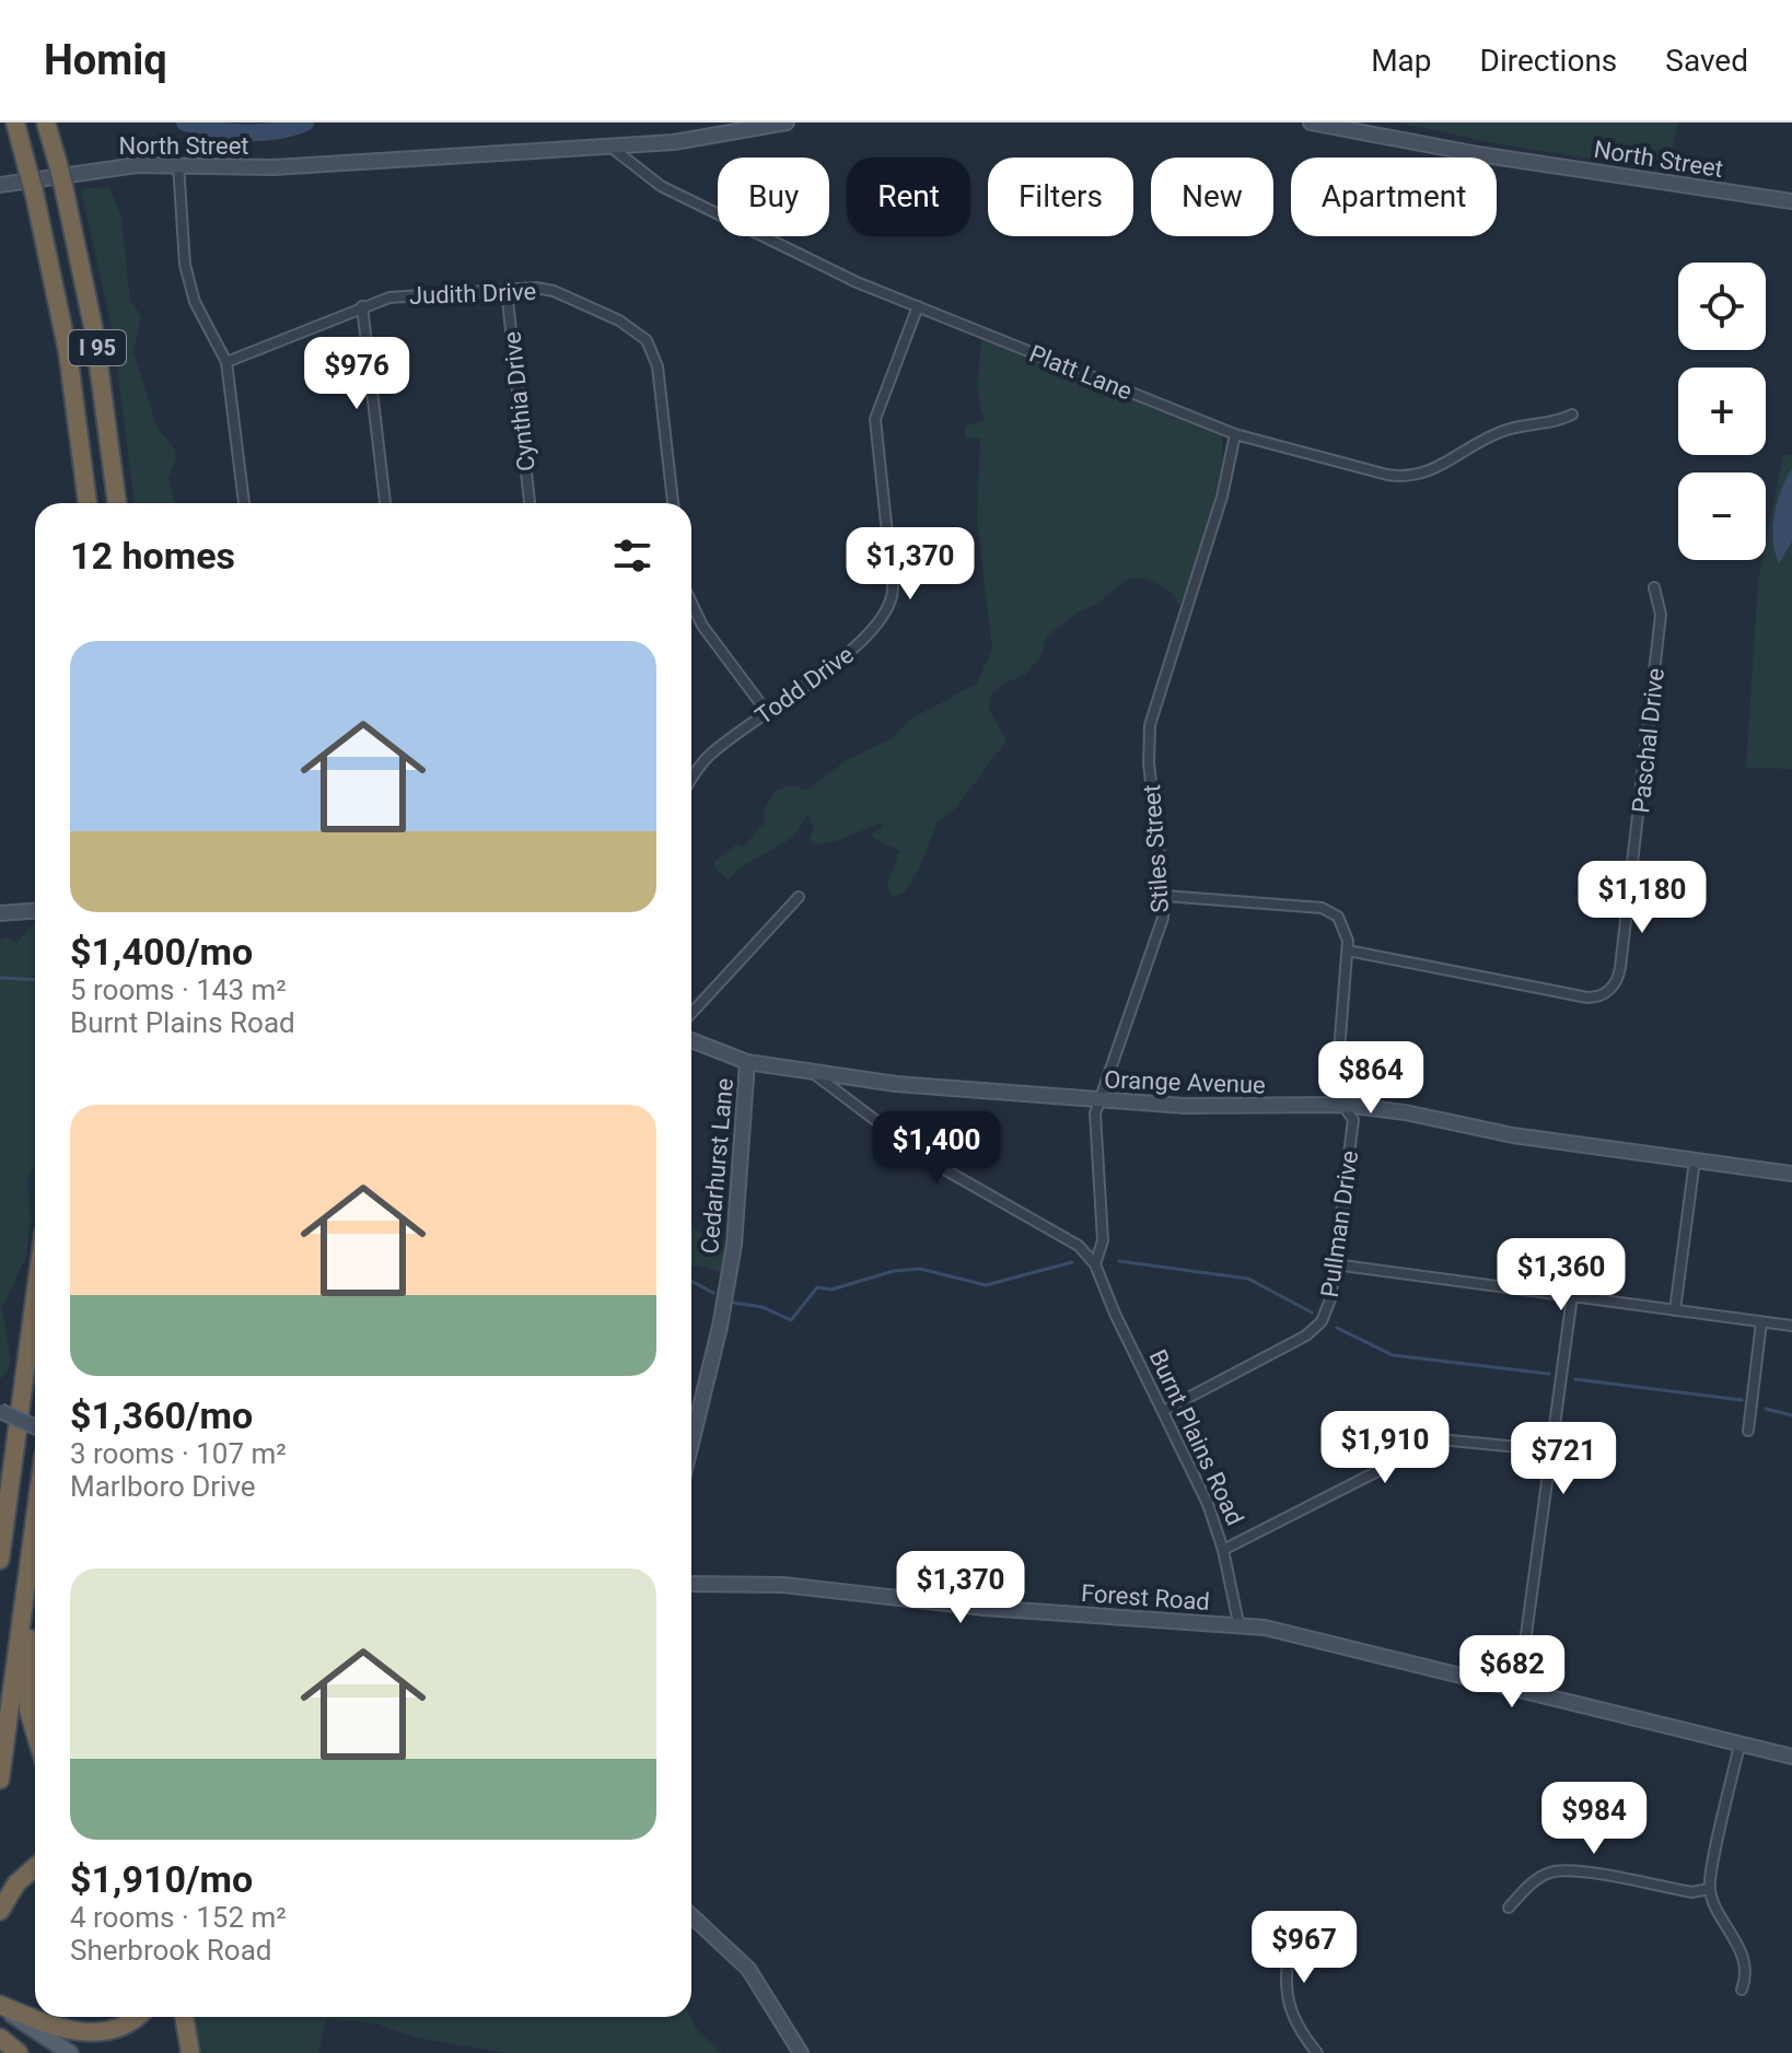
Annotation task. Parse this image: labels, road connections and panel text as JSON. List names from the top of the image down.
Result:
{
  "streets": {
    "highway": ["I 95"],
    "main road": [
      "North Street",
      "Orange Avenue",
      "Cedarhurst Lane",
      "Forest Road"
    ],
    "street": [
      "Judith Drive",
      "Platt Lane",
      "Cynthia Drive",
      "Todd Drive",
      "Paschal Drive",
      "Stiles Street",
      "Pullman Drive",
      "Burnt Plains Road"
    ]
  },
  "crossings": [
    ["North Street", "Platt Lane"],
    ["Judith Drive", "Cynthia Drive"],
    ["Platt Lane", "Todd Drive"],
    ["Platt Lane", "Stiles Street"],
    ["Paschal Drive", "Pullman Drive"],
    ["Stiles Street", "Orange Avenue"],
    ["Stiles Street", "Pullman Drive"],
    ["Stiles Street", "Burnt Plains Road"],
    ["Orange Avenue", "Cedarhurst Lane"],
    ["Orange Avenue", "Pullman Drive"],
    ["Orange Avenue", "Burnt Plains Road"],
    ["Pullman Drive", "Burnt Plains Road"],
    ["Burnt Plains Road", "Forest Road"]
  ],
  "page": {
    "header": "Homiq",
    "nav": ["Map", "Directions", "Saved"],
    "chip": [
      "Buy",
      "Rent",
      "Filters",
      "New",
      "Apartment"
    ],
    "map_buttons": ["+", "−"],
    "price": [
      "$976",
      "$1,370",
      "$1,180",
      "$864",
      "$1,400",
      "$1,360",
      "$1,910",
      "$721",
      "$1,370",
      "$682",
      "$984",
      "$967"
    ],
    "heading": "12 homes",
    "list": [
      {
        "name": "$1,400/mo",
        "note": "5 rooms · 143 m² · Burnt Plains Road"
      },
      {
        "name": "$1,360/mo",
        "note": "3 rooms · 107 m² · Marlboro Drive"
      },
      {
        "name": "$1,910/mo",
        "note": "4 rooms · 152 m² · Sherbrook Road"
      }
    ]
  }
}
